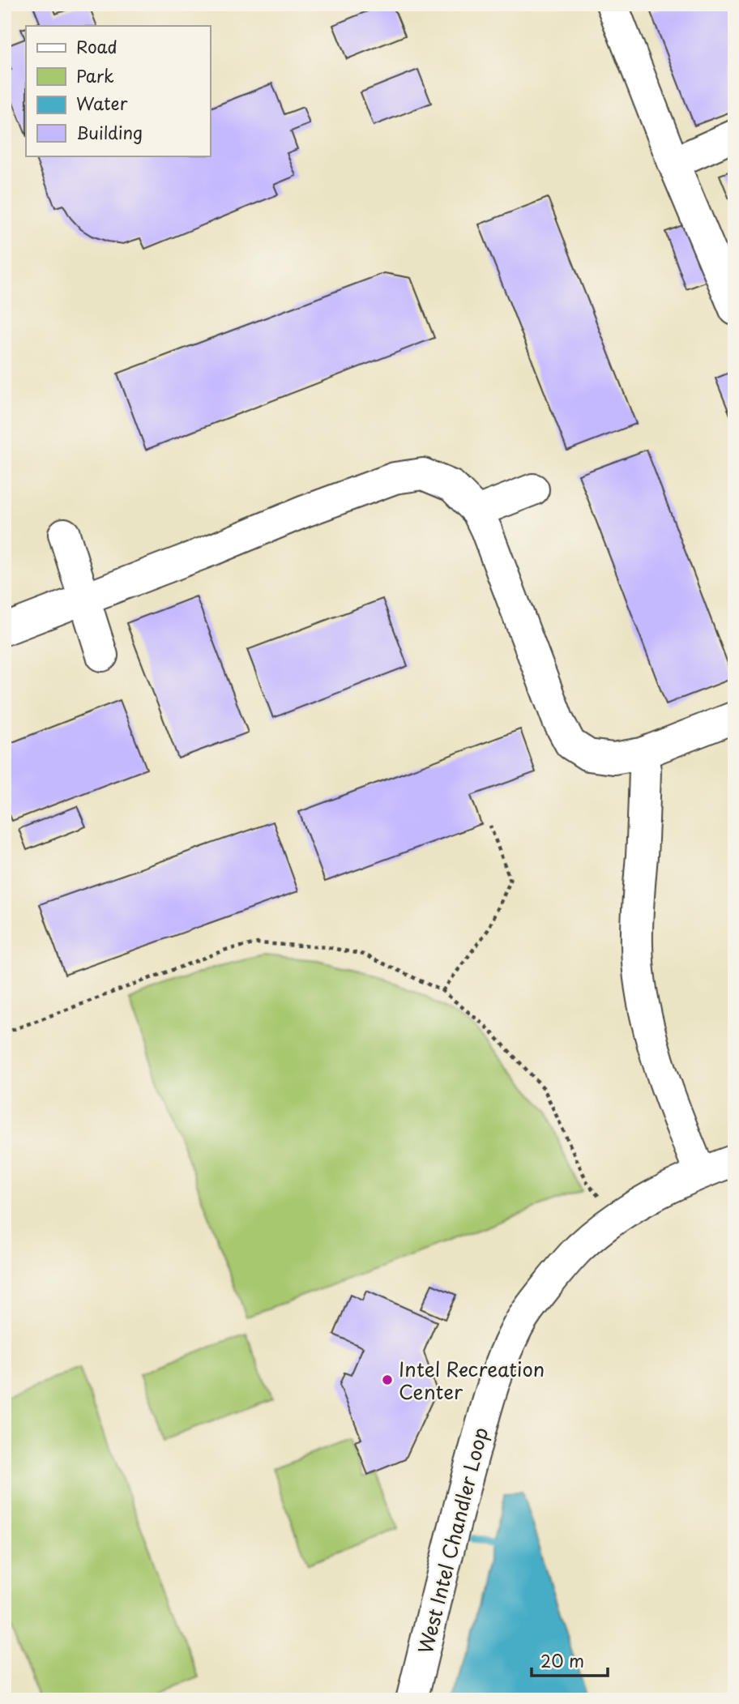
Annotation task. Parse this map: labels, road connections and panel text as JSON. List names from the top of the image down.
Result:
{
  "streets": {
    "street": ["West Intel Chandler Loop"]
  },
  "places": ["Intel Recreation Center"],
  "legend": [
    "Road",
    "Park",
    "Water",
    "Building"
  ],
  "scale_bar": "20 m"
}
